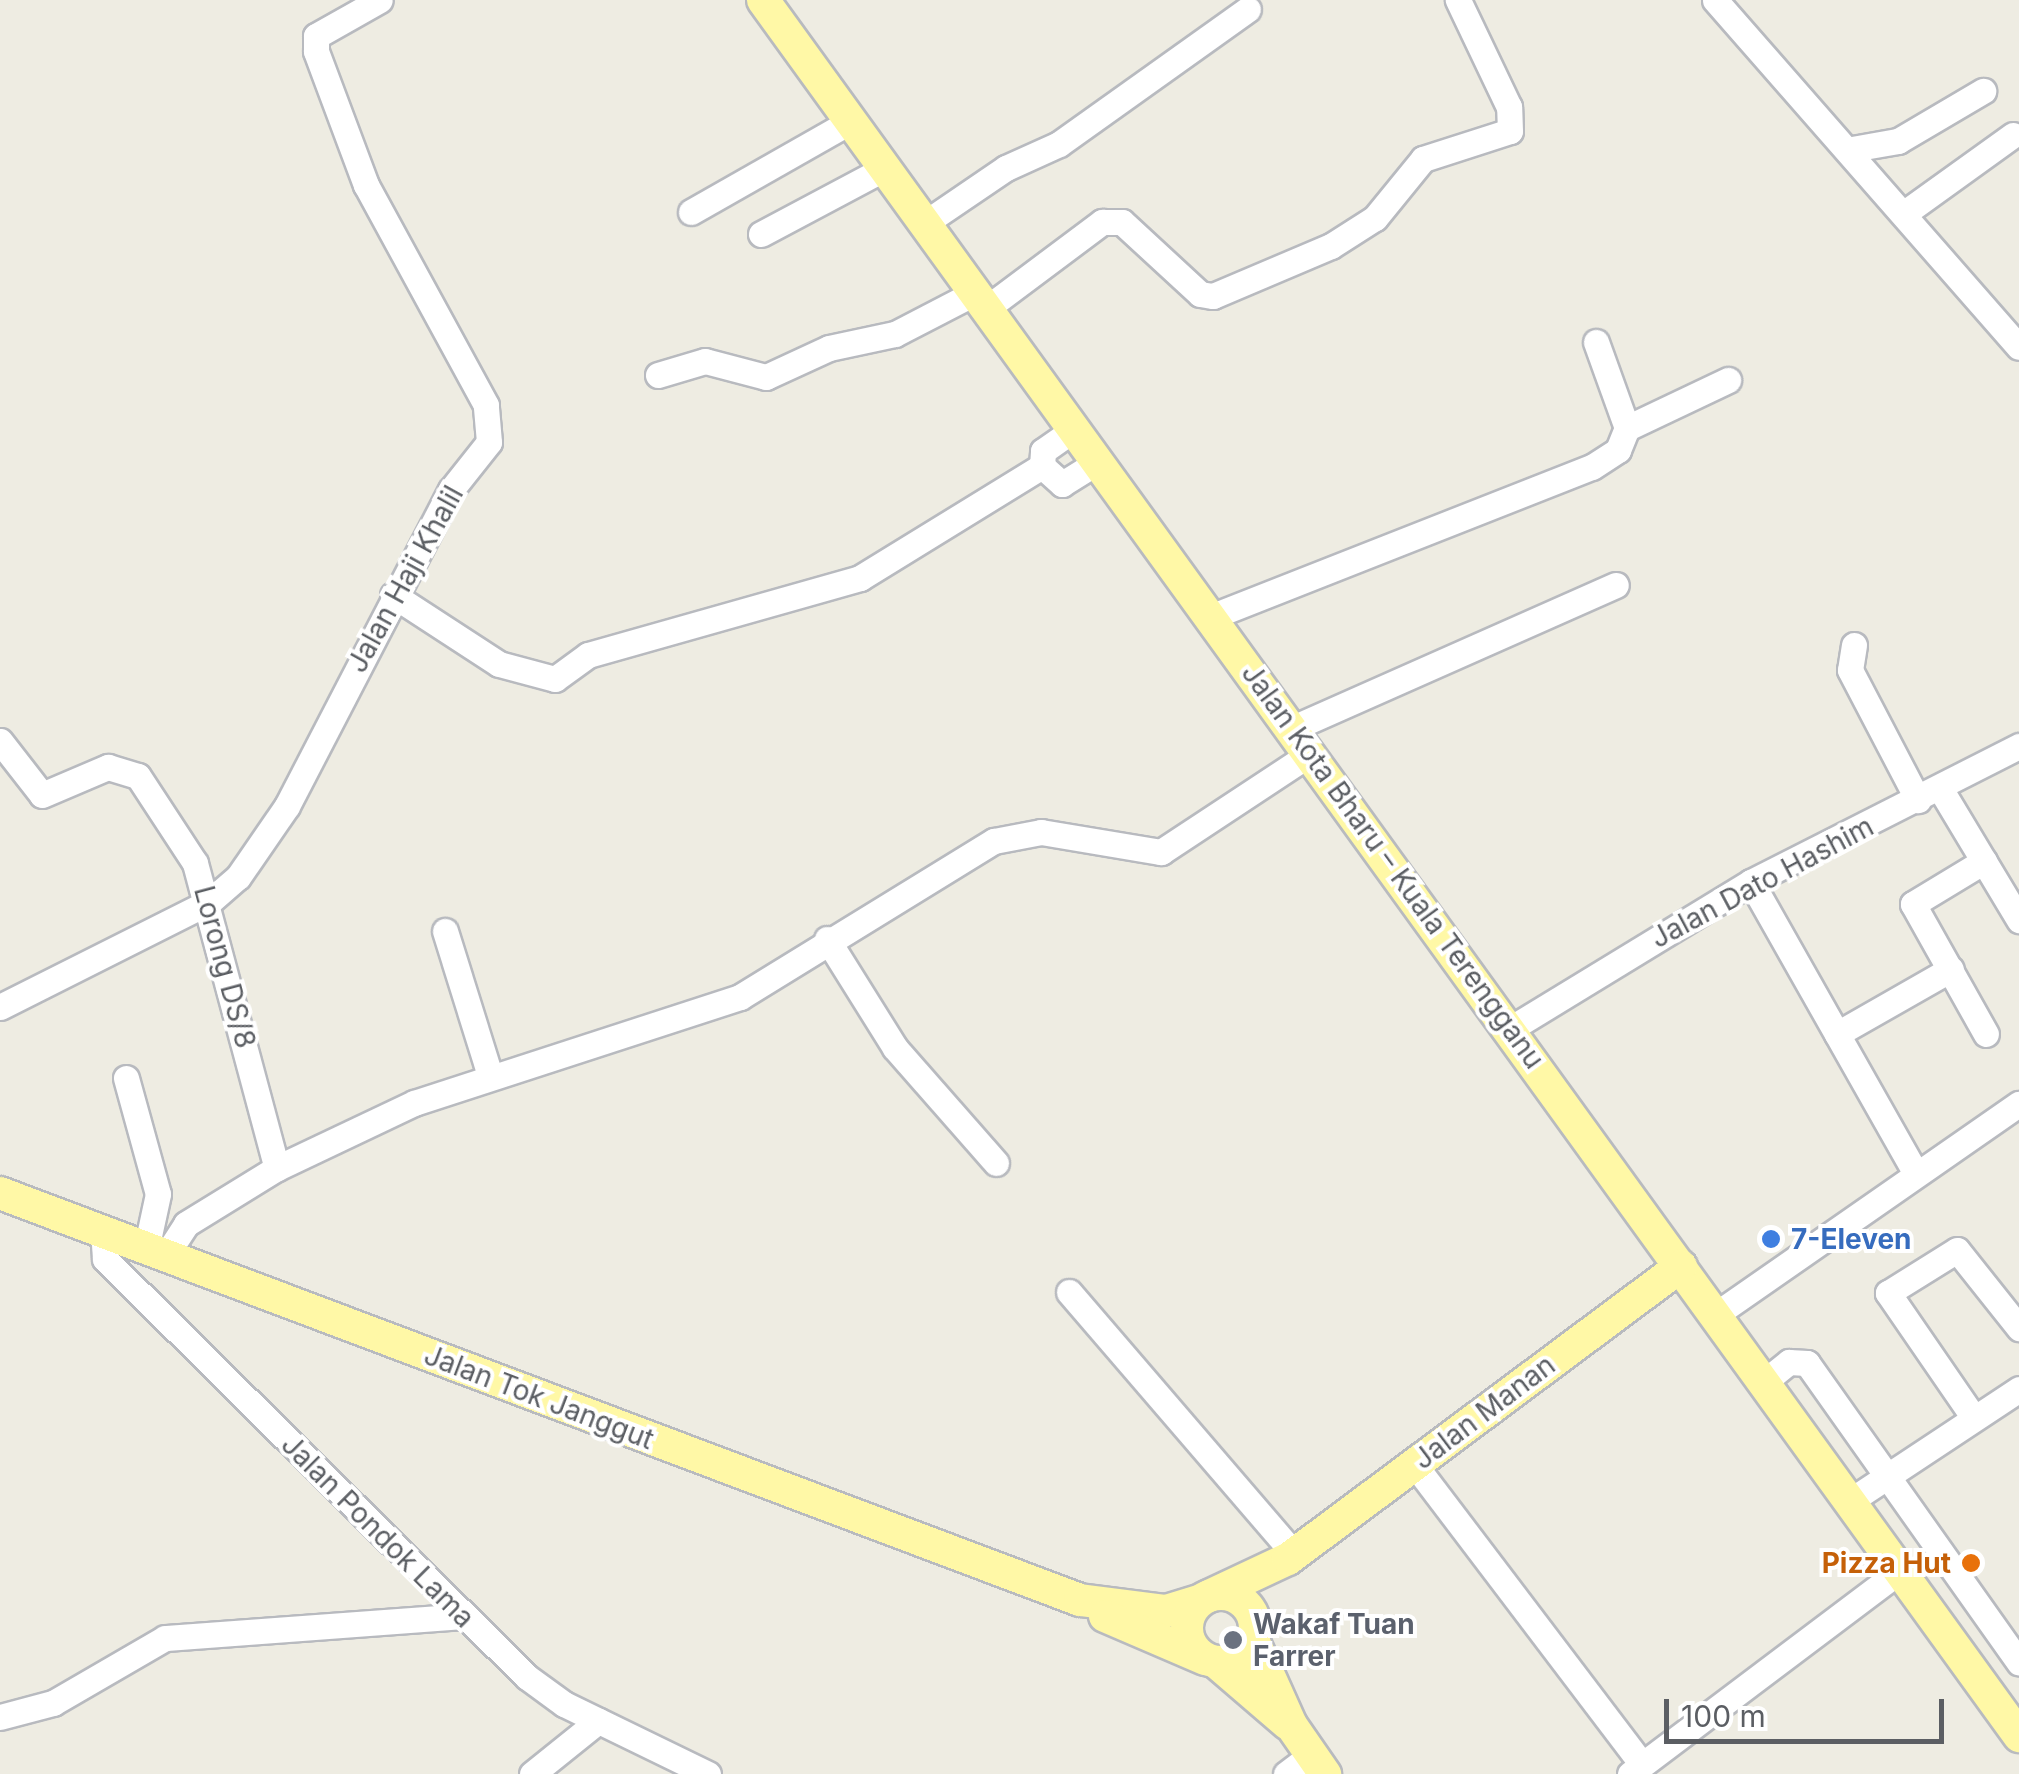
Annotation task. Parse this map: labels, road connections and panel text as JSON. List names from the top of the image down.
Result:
{
  "streets": {
    "main road": ["Jalan Kota Bharu – Kuala Terengganu", "Jalan Tok Janggut", "Jalan Manan"],
    "street": [
      "Jalan Haji Khalil",
      "Jalan Dato Hashim",
      "Lorong DS/8",
      "Jalan Pondok Lama"
    ]
  },
  "crossings": [
    ["Jalan Haji Khalil", "Lorong DS/8"],
    ["Jalan Kota Bharu – Kuala Terengganu", "Jalan Dato Hashim"],
    ["Jalan Kota Bharu – Kuala Terengganu", "Jalan Manan"],
    ["Jalan Tok Janggut", "Jalan Manan"],
    ["Jalan Tok Janggut", "Jalan Pondok Lama"]
  ],
  "places": ["7-Eleven", "Pizza Hut", "Wakaf Tuan Farrer"],
  "scale_bar": "100 m"
}
